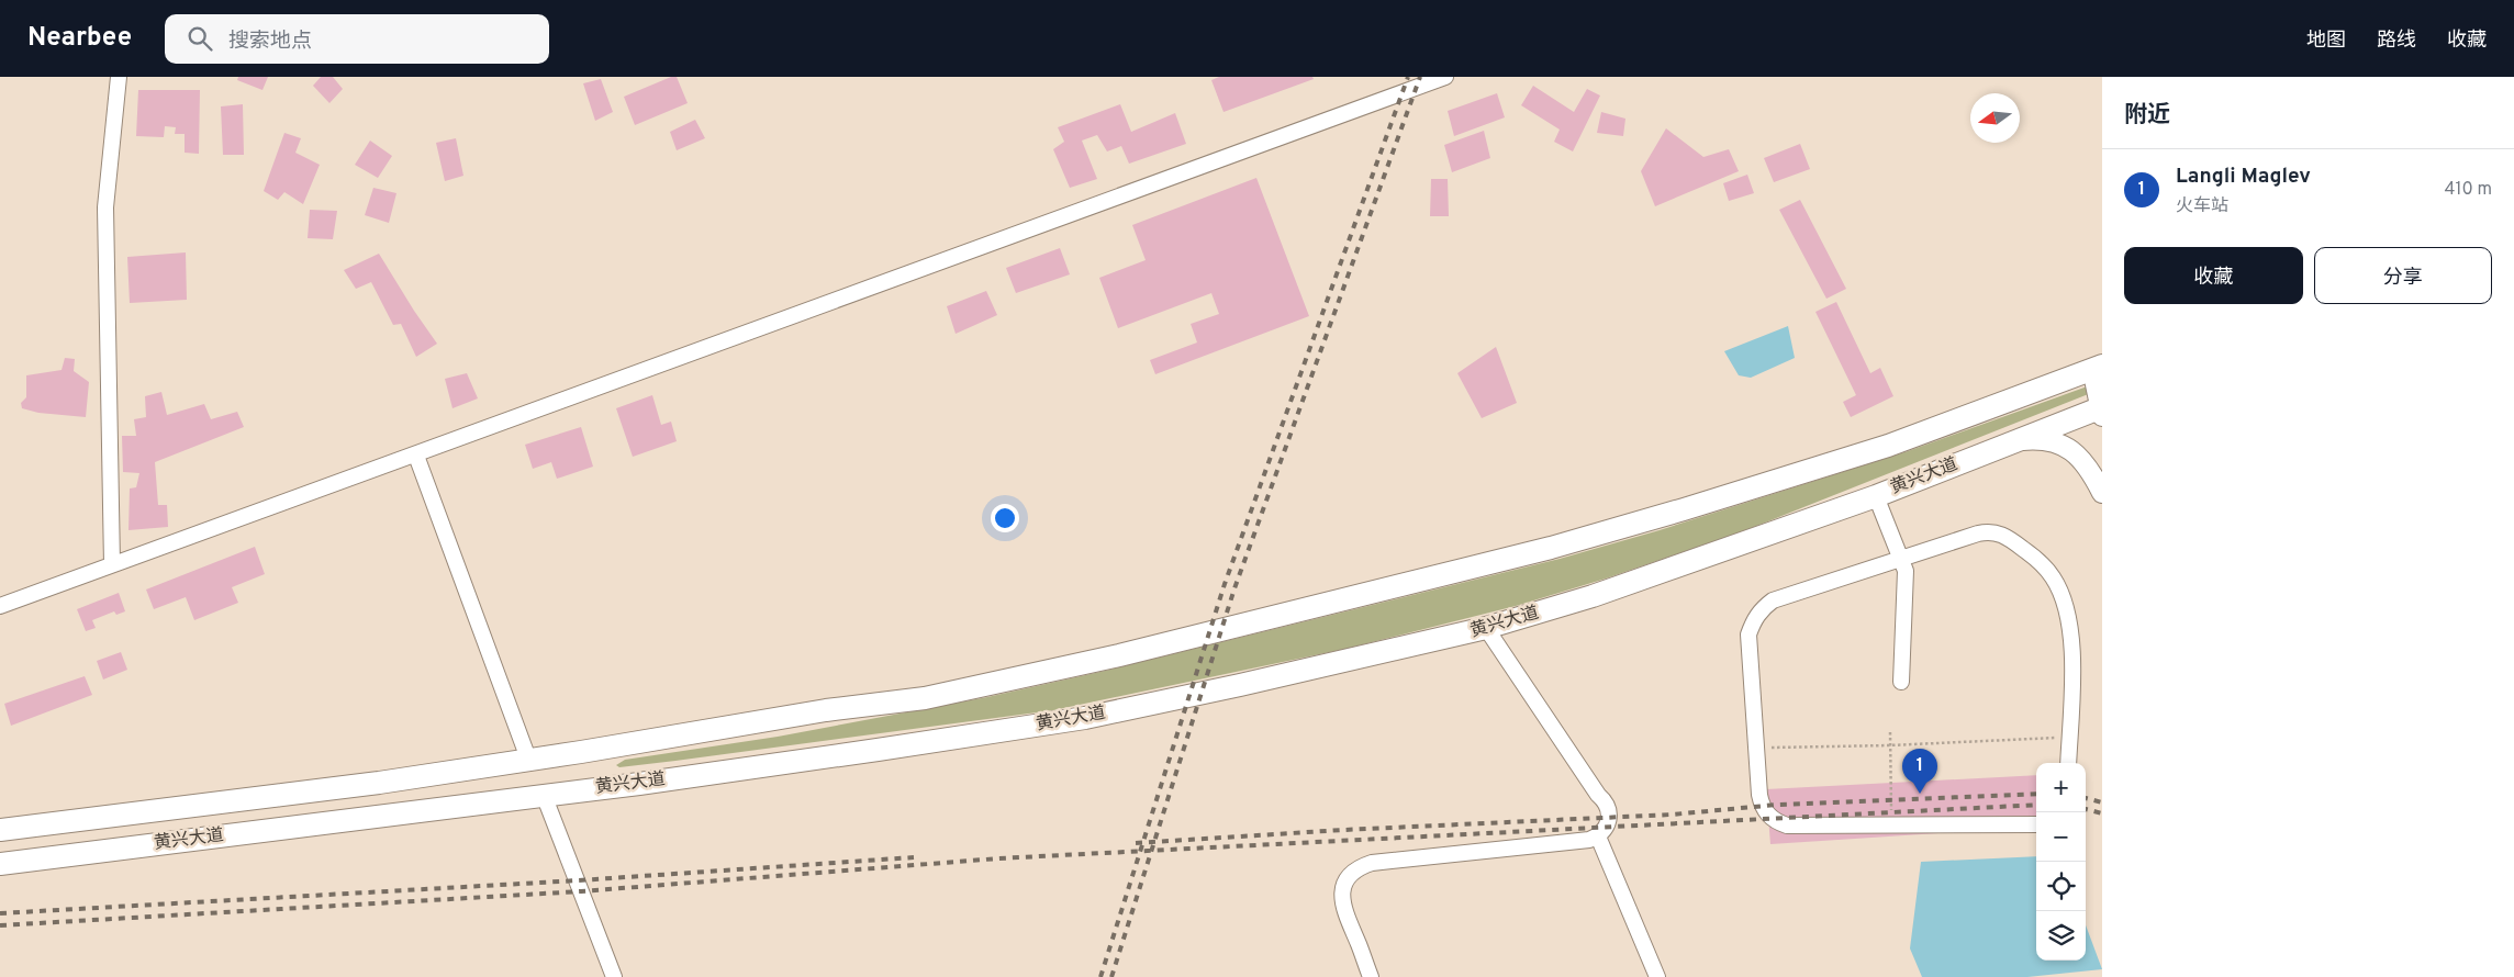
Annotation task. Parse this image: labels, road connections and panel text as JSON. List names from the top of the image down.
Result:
{
  "streets": {
    "highway": ["黄兴大道"]
  },
  "north": "left",
  "page": {
    "header": "Nearbee",
    "search": "搜索地点",
    "nav": ["地图", "路线", "收藏"],
    "heading": "附近",
    "list": [
      {
        "mark": "1",
        "name": "Langli Maglev",
        "note": "火车站",
        "value": "410 m"
      }
    ],
    "buttons": ["收藏", "分享"],
    "pins": "1",
    "map_buttons": ["+", "−"]
  }
}
